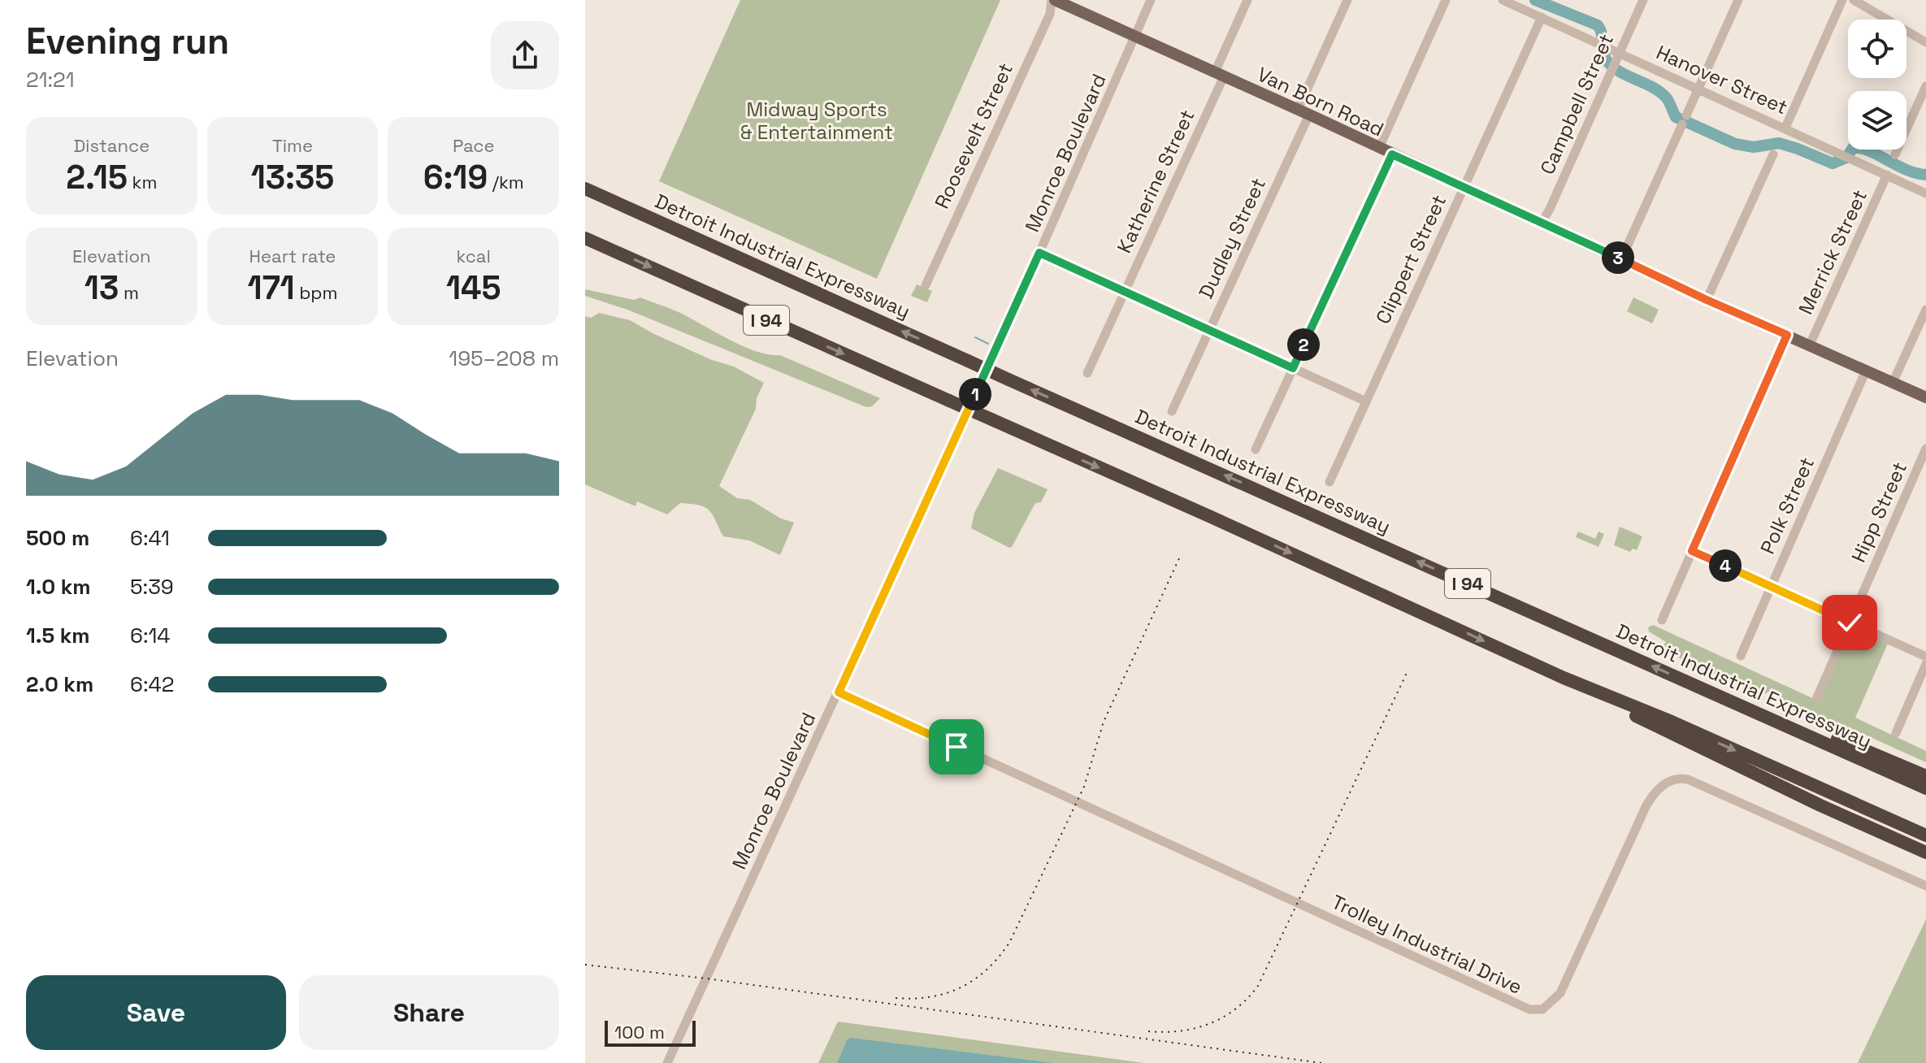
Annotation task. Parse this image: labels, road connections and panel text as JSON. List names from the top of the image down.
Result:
{
  "streets": {
    "highway": ["Detroit Industrial Expressway", "I 94"],
    "main road": ["Van Born Road"],
    "street": [
      "Hanover Street",
      "Campbell Street",
      "Roosevelt Street",
      "Monroe Boulevard",
      "Katherine Street",
      "Dudley Street",
      "Merrick Street",
      "Clippert Street",
      "Polk Street",
      "Hipp Street",
      "Trolley Industrial Drive"
    ]
  },
  "crossings": [
    ["Hanover Street", "Campbell Street"],
    ["Hanover Street", "Merrick Street"],
    ["Hanover Street", "Clippert Street"],
    ["Van Born Road", "Campbell Street"],
    ["Van Born Road", "Roosevelt Street"],
    ["Van Born Road", "Monroe Boulevard"],
    ["Van Born Road", "Katherine Street"],
    ["Van Born Road", "Dudley Street"],
    ["Van Born Road", "Merrick Street"],
    ["Van Born Road", "Clippert Street"],
    ["Van Born Road", "Polk Street"],
    ["Monroe Boulevard", "Trolley Industrial Drive"]
  ],
  "parks": ["Midway Sports & Entertainment"],
  "scale_bar": "100 m",
  "page": {
    "heading": ["Evening run", "21:21"],
    "stats": [
      ["Distance", "2.15 km"],
      ["Time", "13:35"],
      ["Pace", "6:19 /km"],
      ["Elevation", "13 m"],
      ["Heart rate", "171 bpm"],
      ["kcal", "145"]
    ],
    "pins": [
      "3",
      "2",
      "1",
      "4"
    ],
    "chart": ["Elevation", "195–208 m"],
    "list": [
      {
        "name": "500 m",
        "note": "6:41"
      },
      {
        "name": "1.0 km",
        "note": "5:39"
      },
      {
        "name": "1.5 km",
        "note": "6:14"
      },
      {
        "name": "2.0 km",
        "note": "6:42"
      }
    ],
    "buttons": ["Save", "Share"],
    "scale": "100 m"
  }
}
